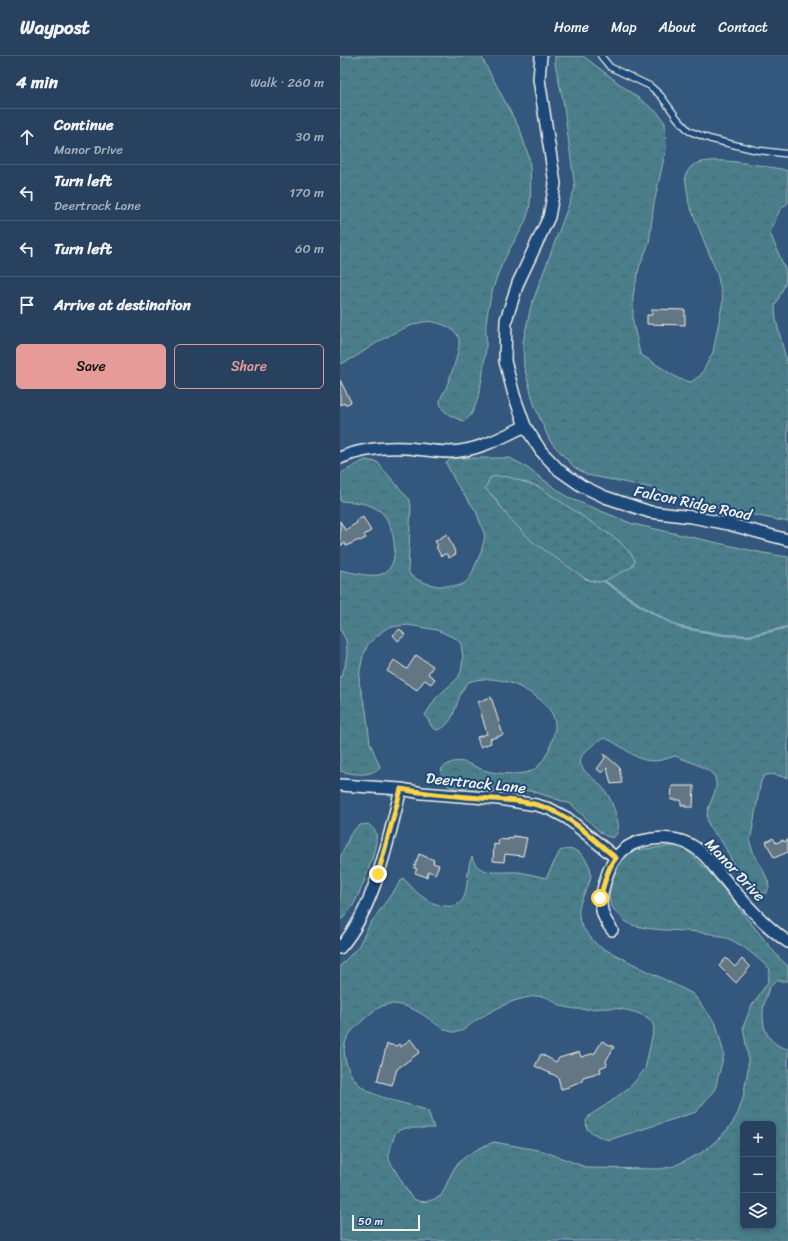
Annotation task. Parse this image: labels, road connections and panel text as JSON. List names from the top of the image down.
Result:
{
  "streets": {
    "street": ["Falcon Ridge Road", "Deertrack Lane", "Manor Drive"]
  },
  "crossings": [
    ["Deertrack Lane", "Manor Drive"]
  ],
  "scale_bar": "50 m",
  "page": {
    "header": "Waypost",
    "nav": [
      "Home",
      "Map",
      "About",
      "Contact"
    ],
    "heading": ["4 min", "Walk · 260 m"],
    "list": [
      ["Continue", "Manor Drive", "30 m"],
      ["Turn left", "Deertrack Lane", "170 m"],
      ["Turn left", "60 m"],
      "Arrive at destination"
    ],
    "buttons": ["Save", "Share"],
    "map_buttons": ["+", "−"],
    "scale": "50 m"
  }
}
